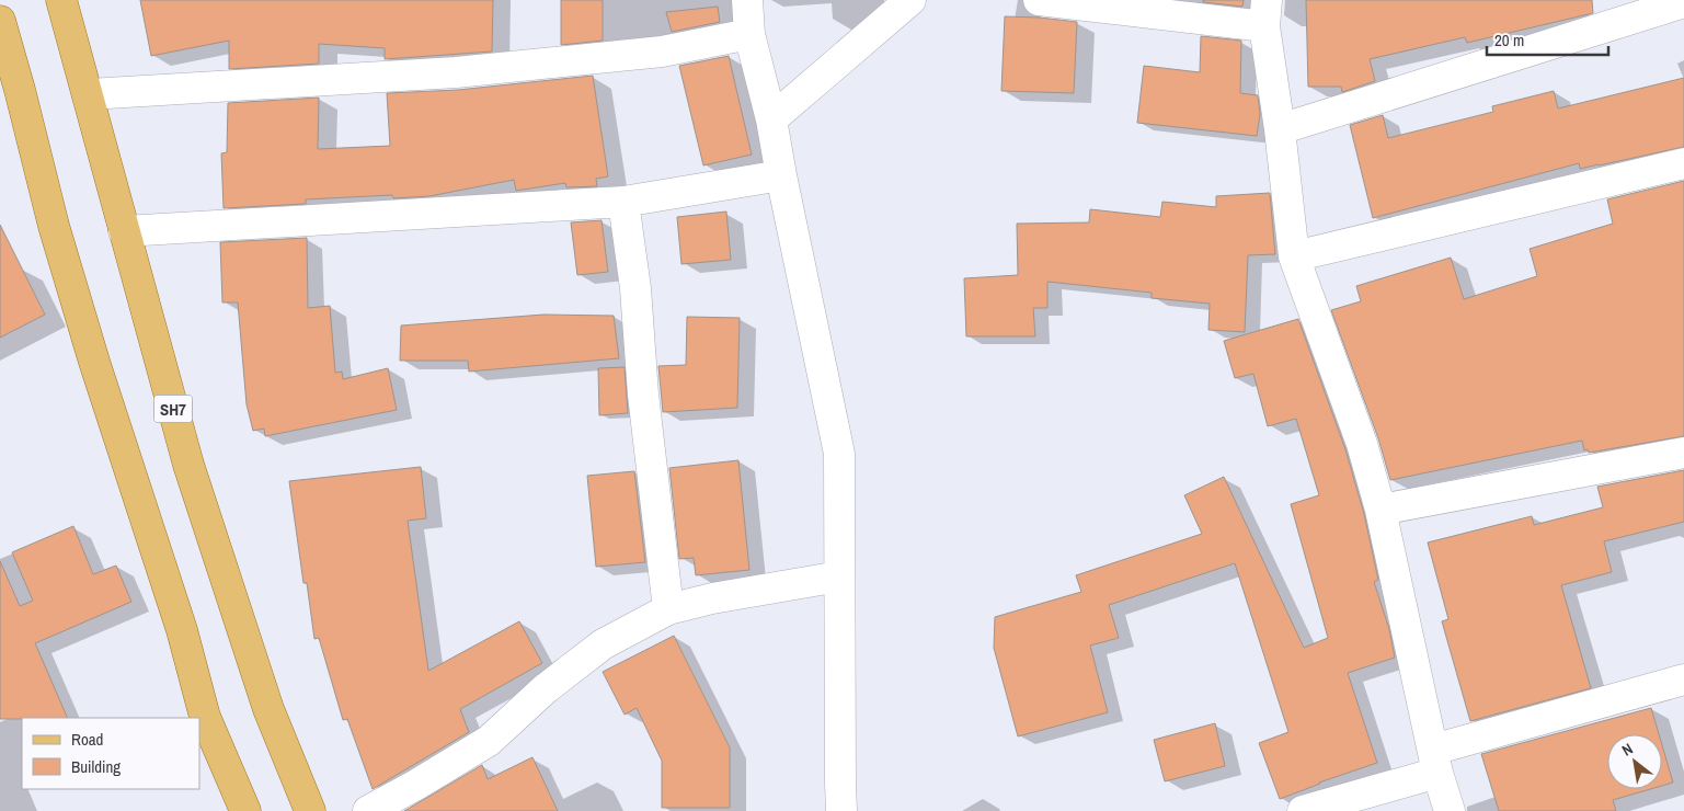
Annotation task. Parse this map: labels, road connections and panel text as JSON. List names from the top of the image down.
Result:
{
  "streets": {
    "main road": ["SH7"]
  },
  "legend": ["Road", "Building"],
  "scale_bar": "20 m",
  "north": "top left"
}
